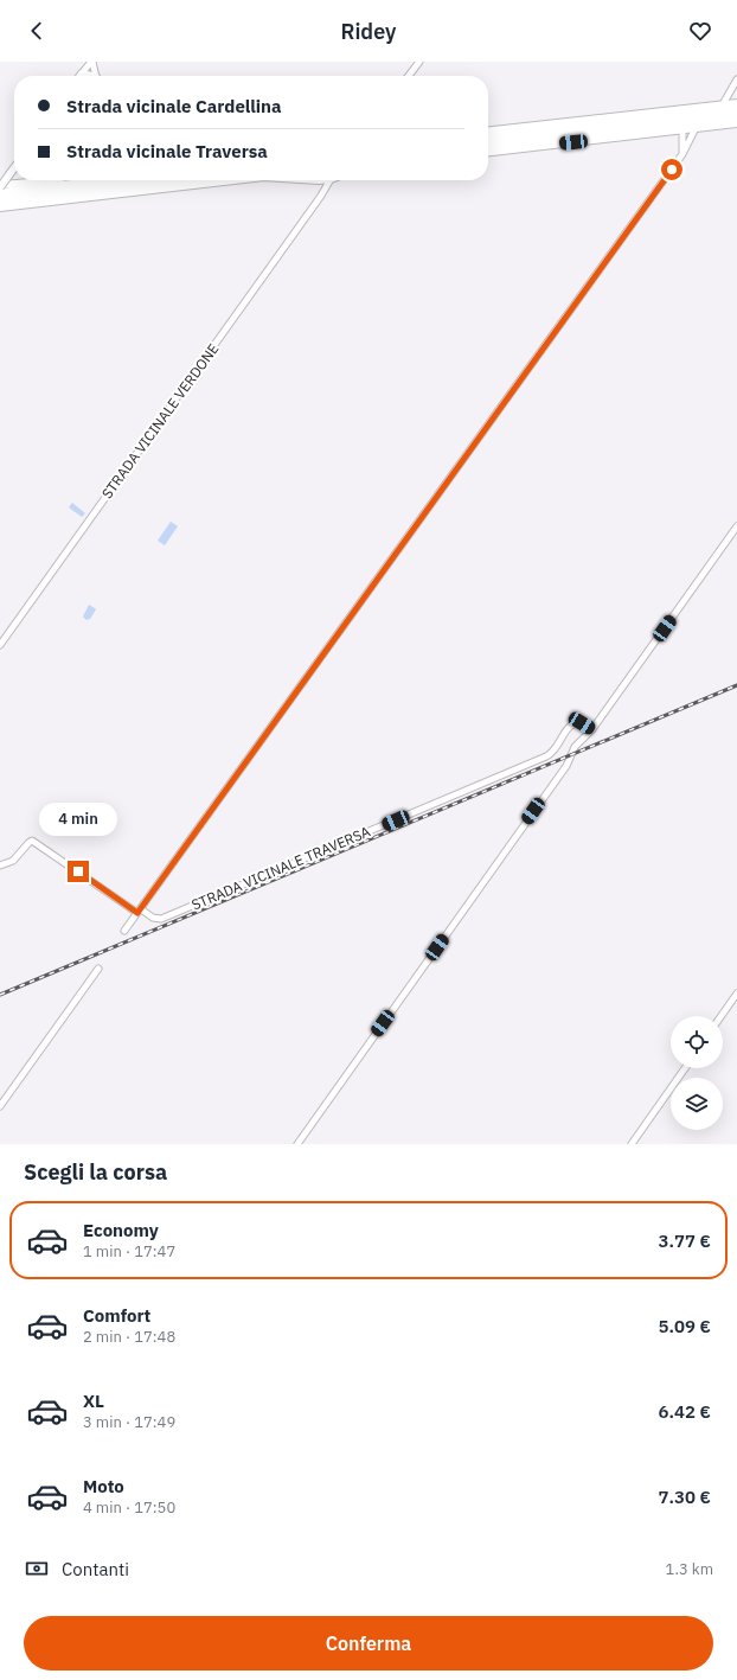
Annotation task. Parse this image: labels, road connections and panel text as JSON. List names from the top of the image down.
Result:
{
  "streets": {
    "street": ["STRADA VICINALE VERDONE", "STRADA VICINALE TRAVERSA"]
  },
  "page": {
    "header": "Ridey",
    "banner": ["Strada vicinale Cardellina", "Strada vicinale Traversa"],
    "bubble": "4 min",
    "heading": "Scegli la corsa",
    "list": [
      {
        "name": "Economy",
        "note": "1 min · 17:47",
        "value": "3.77 €"
      },
      {
        "name": "Comfort",
        "note": "2 min · 17:48",
        "value": "5.09 €"
      },
      {
        "name": "XL",
        "note": "3 min · 17:49",
        "value": "6.42 €"
      },
      {
        "name": "Moto",
        "note": "4 min · 17:50",
        "value": "7.30 €"
      }
    ],
    "pay": ["Contanti", "1.3 km"],
    "buttons": "Conferma"
  }
}
